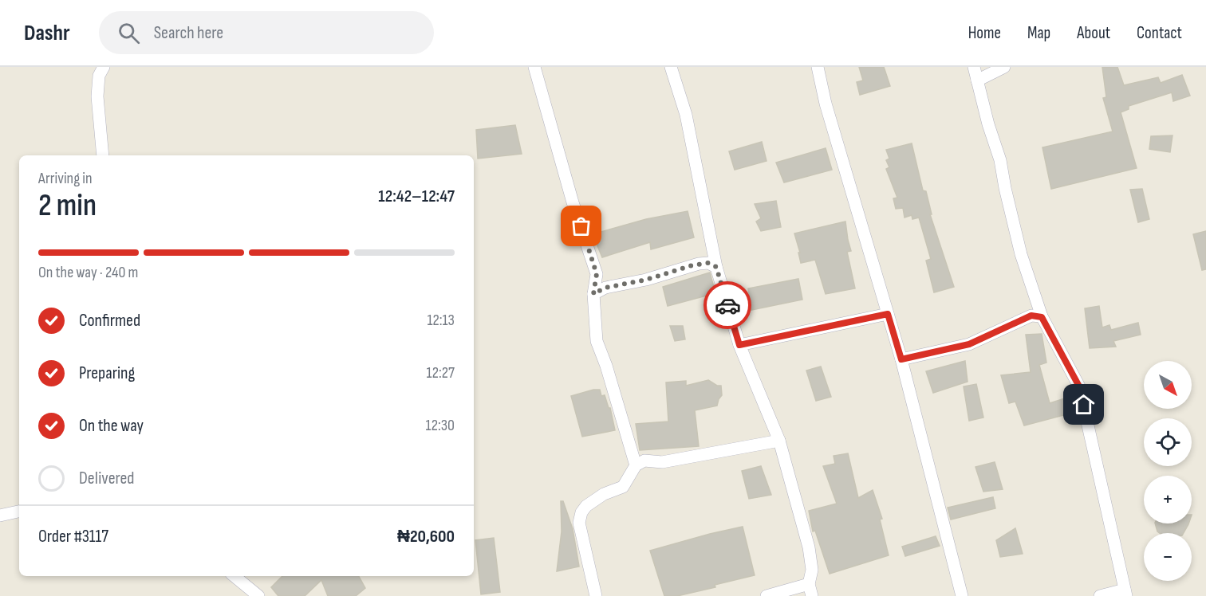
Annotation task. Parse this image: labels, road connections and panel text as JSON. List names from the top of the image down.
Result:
{
  "north": "bottom right",
  "page": {
    "header": "Dashr",
    "search": "Search here",
    "nav": [
      "Home",
      "Map",
      "About",
      "Contact"
    ],
    "heading": ["2 min", "Arriving in", "12:42–12:47"],
    "panel": ["Order #3117", "₦20,600"],
    "bar": "On the way · 240 m",
    "list": [
      ["Confirmed", "12:13"],
      ["Preparing", "12:27"],
      ["On the way", "12:30"],
      "Delivered"
    ],
    "map_buttons": ["+", "−"]
  }
}
